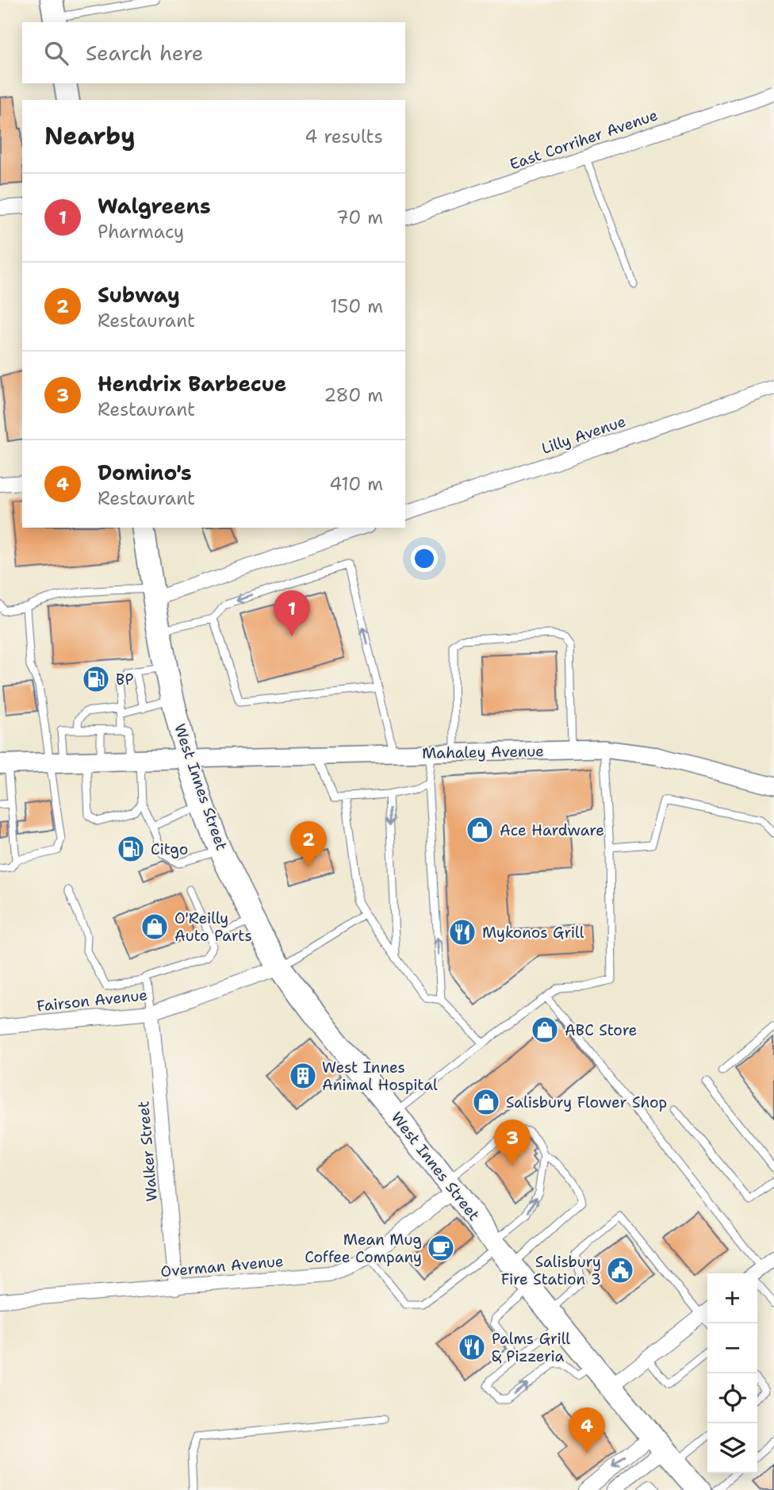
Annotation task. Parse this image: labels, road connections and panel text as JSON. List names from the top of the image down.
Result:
{
  "streets": {
    "main road": ["West Innes Street"],
    "street": [
      "East Corriher Avenue",
      "Lilly Avenue",
      "Mahaley Avenue",
      "Fairson Avenue",
      "Walker Street",
      "Overman Avenue"
    ]
  },
  "crossings": [
    ["Mahaley Avenue", "West Innes Street"],
    ["West Innes Street", "Fairson Avenue"],
    ["West Innes Street", "Overman Avenue"],
    ["Fairson Avenue", "Walker Street"],
    ["Walker Street", "Overman Avenue"]
  ],
  "places": {
    "fuel station": ["BP", "Citgo"],
    "shop": [
      "Ace Hardware",
      "O'Reilly Auto Parts",
      "ABC Store",
      "Salisbury Flower Shop"
    ],
    "restaurant": ["Mykonos Grill", "Palms Grill & Pizzeria"],
    "building": ["West Innes Animal Hospital"],
    "cafe": ["Mean Mug Coffee Company"],
    "public building": ["Salisbury Fire Station 3"]
  },
  "page": {
    "search": "Search here",
    "heading": ["Nearby", "4 results"],
    "list": [
      {
        "mark": "1",
        "name": "Walgreens",
        "note": "Pharmacy",
        "value": "70 m"
      },
      {
        "mark": "2",
        "name": "Subway",
        "note": "Restaurant",
        "value": "150 m"
      },
      {
        "mark": "3",
        "name": "Hendrix Barbecue",
        "note": "Restaurant",
        "value": "280 m"
      },
      {
        "mark": "4",
        "name": "Domino's",
        "note": "Restaurant",
        "value": "410 m"
      }
    ],
    "pins": [
      "1",
      "2",
      "3",
      "4"
    ],
    "map_buttons": ["+", "−"]
  }
}
